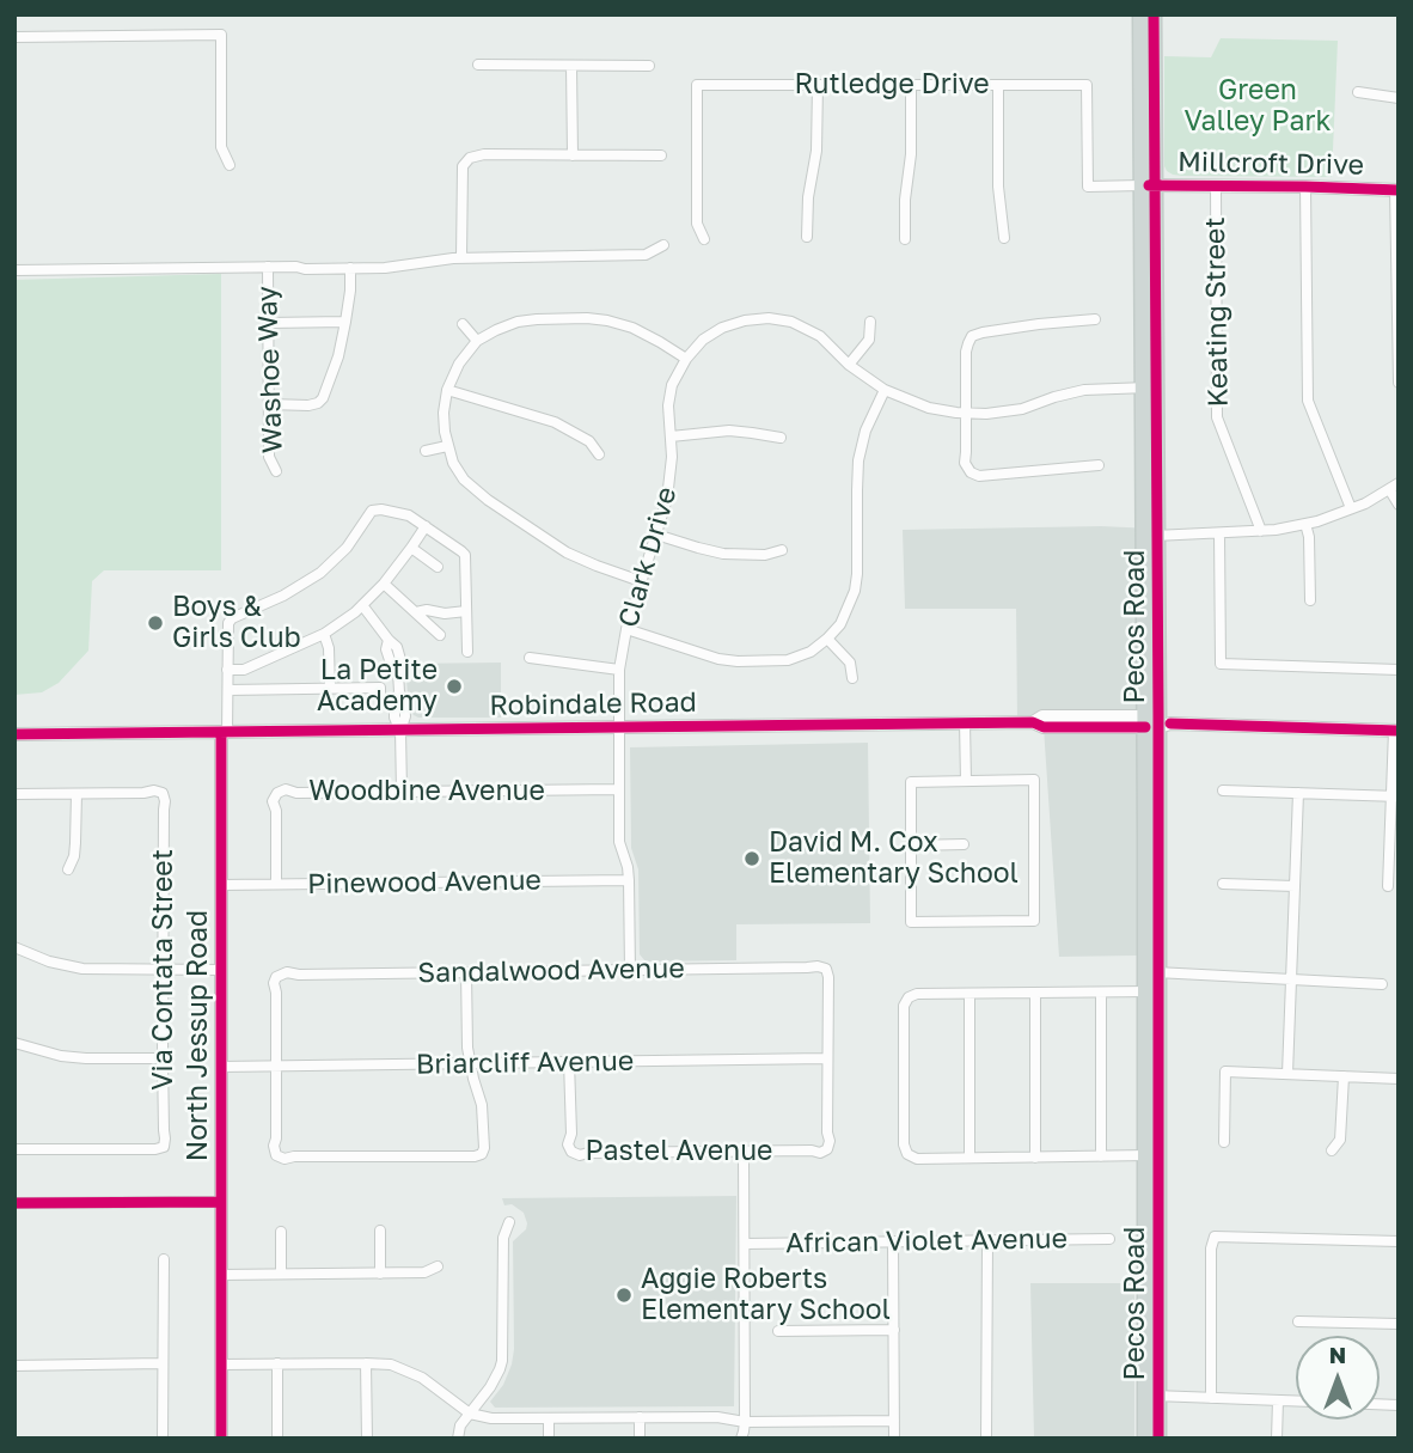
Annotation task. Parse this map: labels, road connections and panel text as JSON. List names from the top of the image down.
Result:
{
  "streets": {
    "main road": ["Pecos Road"],
    "street": [
      "Rutledge Drive",
      "Millcroft Drive",
      "Keating Street",
      "Washoe Way",
      "Clark Drive",
      "Robindale Road",
      "Woodbine Avenue",
      "Pinewood Avenue",
      "Via Contata Street",
      "Sandalwood Avenue",
      "North Jessup Road",
      "Briarcliff Avenue",
      "Pastel Avenue",
      "African Violet Avenue"
    ]
  },
  "crossings": [
    ["Rutledge Drive", "Millcroft Drive"],
    ["Millcroft Drive", "Keating Street"],
    ["Millcroft Drive", "Pecos Road"],
    ["Clark Drive", "Pecos Road"],
    ["Clark Drive", "Robindale Road"],
    ["Clark Drive", "Woodbine Avenue"],
    ["Clark Drive", "Pinewood Avenue"],
    ["Clark Drive", "Sandalwood Avenue"],
    ["Pecos Road", "Robindale Road"],
    ["Robindale Road", "North Jessup Road"],
    ["Woodbine Avenue", "Pinewood Avenue"],
    ["Pinewood Avenue", "North Jessup Road"],
    ["Sandalwood Avenue", "Briarcliff Avenue"],
    ["Sandalwood Avenue", "Pastel Avenue"],
    ["North Jessup Road", "Briarcliff Avenue"],
    ["Briarcliff Avenue", "Pastel Avenue"]
  ],
  "parks": ["Green Valley Park"],
  "places": [
    "Boys & Girls Club",
    "La Petite Academy",
    "David M. Cox Elementary School",
    "Aggie Roberts Elementary School"
  ],
  "north": "top"
}
